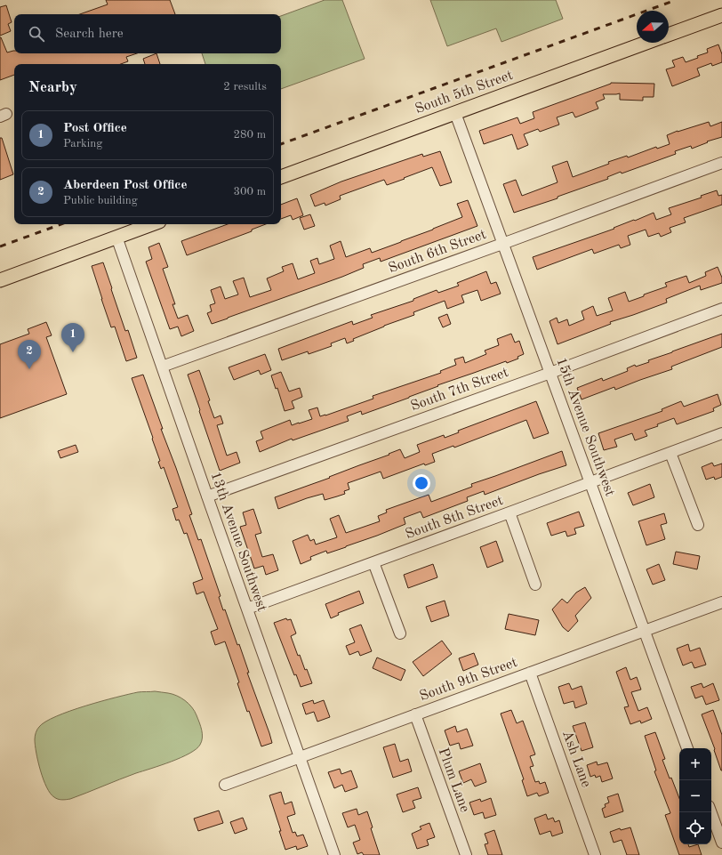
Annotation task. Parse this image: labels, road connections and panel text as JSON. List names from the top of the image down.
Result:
{
  "streets": {
    "main road": ["South 5th Street"],
    "street": [
      "South 6th Street",
      "South 7th Street",
      "15th Avenue Southwest",
      "South 8th Street",
      "13th Avenue Southwest",
      "South 9th Street",
      "Ash Lane",
      "Plum Lane"
    ]
  },
  "crossings": [
    ["South 5th Street", "15th Avenue Southwest"],
    ["South 6th Street", "15th Avenue Southwest"],
    ["South 6th Street", "13th Avenue Southwest"],
    ["South 7th Street", "15th Avenue Southwest"],
    ["South 7th Street", "13th Avenue Southwest"],
    ["15th Avenue Southwest", "South 8th Street"],
    ["15th Avenue Southwest", "South 9th Street"],
    ["South 8th Street", "13th Avenue Southwest"],
    ["13th Avenue Southwest", "South 9th Street"],
    ["South 9th Street", "Ash Lane"],
    ["South 9th Street", "Plum Lane"]
  ],
  "north": "left",
  "page": {
    "search": "Search here",
    "heading": ["Nearby", "2 results"],
    "list": [
      {
        "mark": "1",
        "name": "Post Office",
        "note": "Parking",
        "value": "280 m"
      },
      {
        "mark": "2",
        "name": "Aberdeen Post Office",
        "note": "Public building",
        "value": "300 m"
      }
    ],
    "pins": ["1", "2"],
    "map_buttons": ["+", "−"]
  }
}
